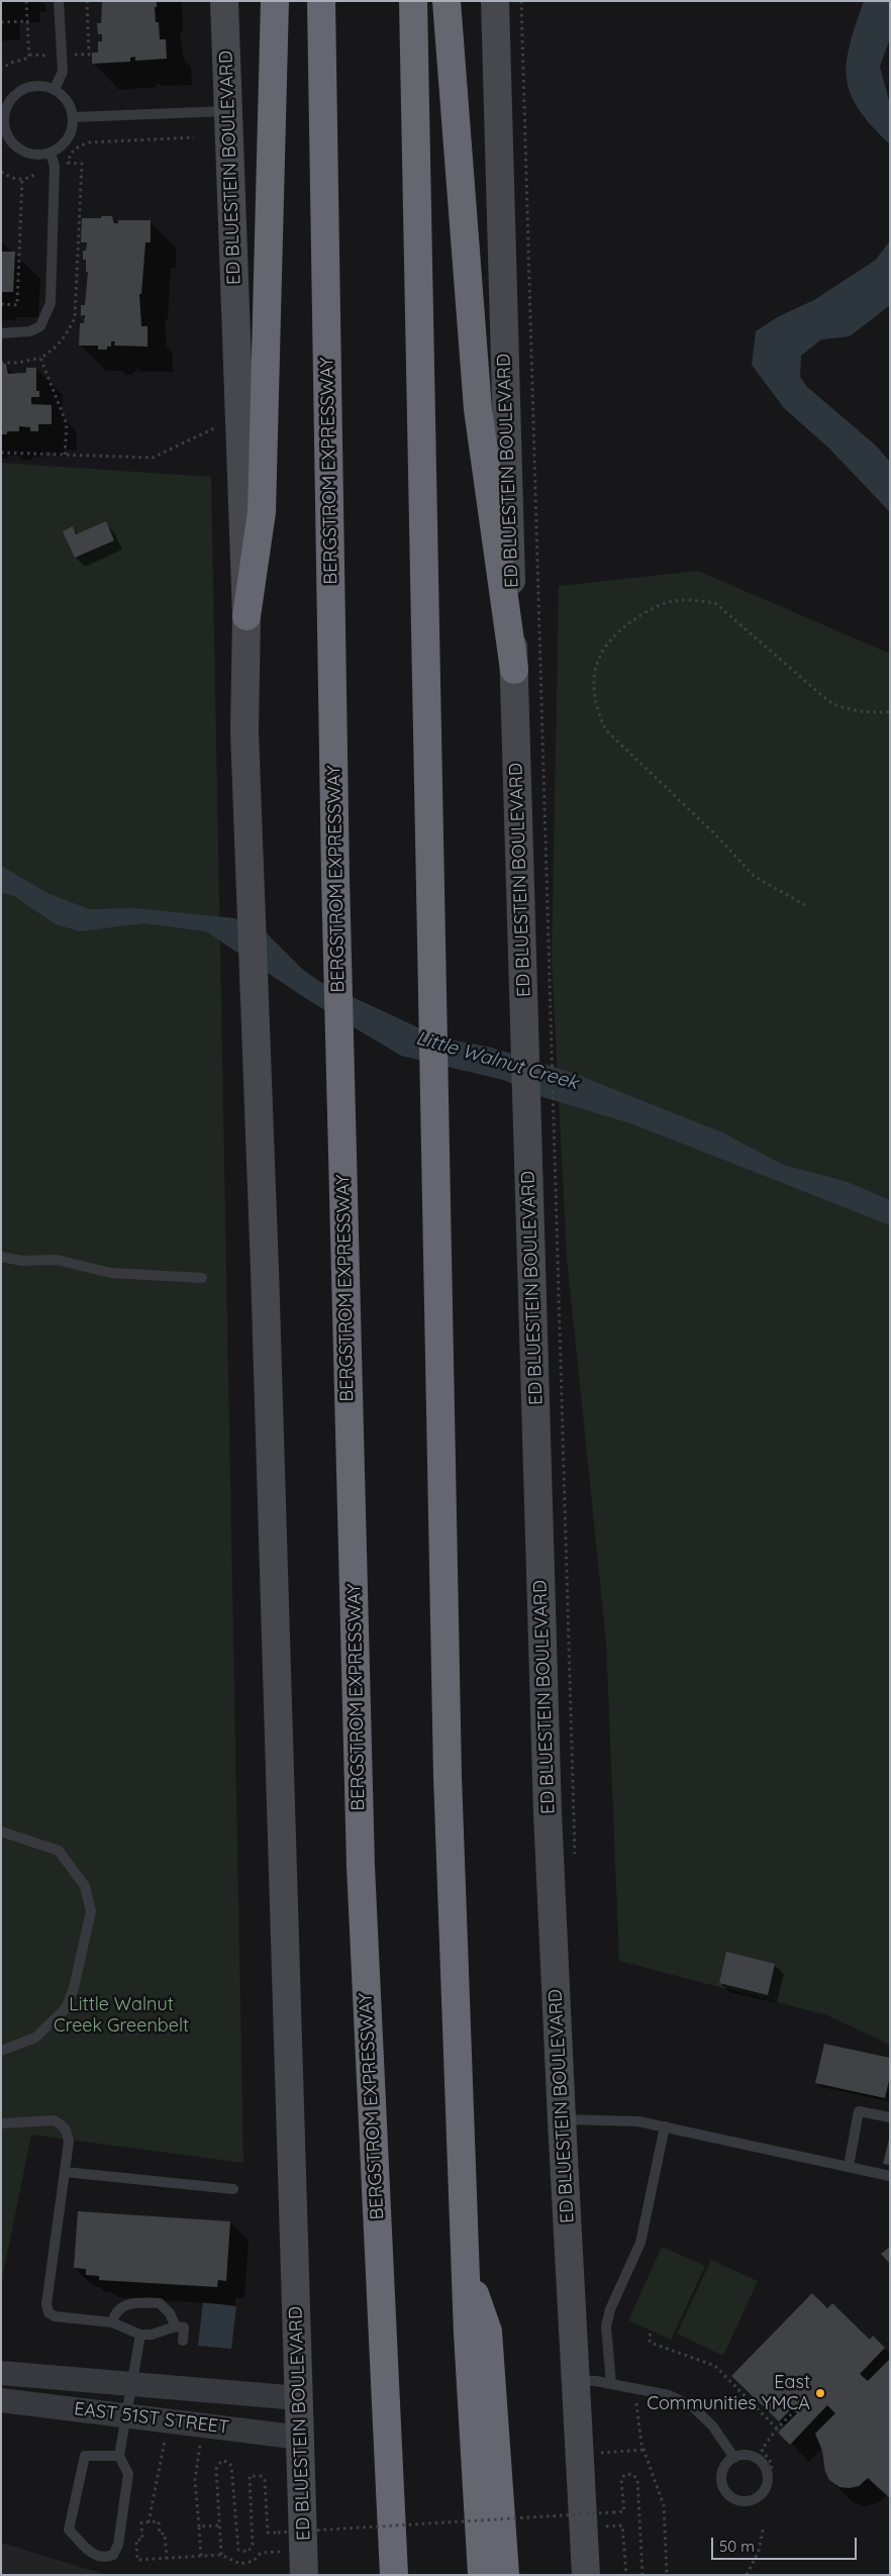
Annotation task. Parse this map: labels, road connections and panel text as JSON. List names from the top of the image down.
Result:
{
  "streets": {
    "highway": ["BERGSTROM EXPRESSWAY"],
    "main road": ["ED BLUESTEIN BOULEVARD"],
    "street": ["EAST 51ST STREET"]
  },
  "crossings": [
    ["ED BLUESTEIN BOULEVARD", "EAST 51ST STREET"]
  ],
  "water": ["Little Walnut Creek"],
  "parks": ["Little Walnut Creek Greenbelt"],
  "places": ["East Communities YMCA"],
  "scale_bar": "50 m"
}
